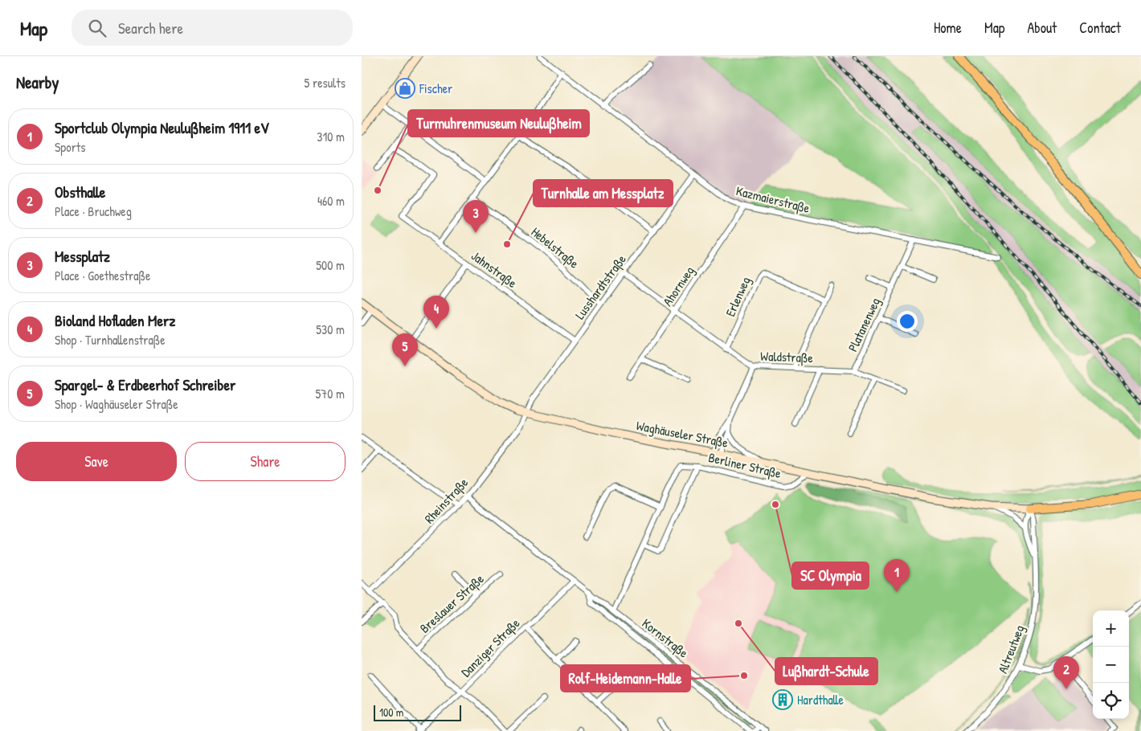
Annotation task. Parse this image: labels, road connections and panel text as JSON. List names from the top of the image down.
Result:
{
  "streets": {
    "street": [
      "Kazmaierstraße",
      "Hebelstraße",
      "Jahnstraße",
      "Ahornweg",
      "Lusshardtstraße",
      "Erlenweg",
      "Platanenweg",
      "Waldstraße",
      "Waghäuseler Straße",
      "Berliner Straße",
      "Rheinstraße",
      "Breslauer Straße",
      "Kornstraße",
      "Danziger Straße",
      "Altreutweg"
    ]
  },
  "crossings": [
    ["Kazmaierstraße", "Ahornweg"],
    ["Kazmaierstraße", "Lusshardtstraße"],
    ["Kazmaierstraße", "Platanenweg"],
    ["Hebelstraße", "Lusshardtstraße"],
    ["Jahnstraße", "Lusshardtstraße"],
    ["Ahornweg", "Waldstraße"],
    ["Lusshardtstraße", "Waldstraße"],
    ["Lusshardtstraße", "Waghäuseler Straße"],
    ["Lusshardtstraße", "Rheinstraße"],
    ["Erlenweg", "Waldstraße"],
    ["Platanenweg", "Waldstraße"],
    ["Waghäuseler Straße", "Berliner Straße"],
    ["Waghäuseler Straße", "Rheinstraße"],
    ["Waghäuseler Straße", "Altreutweg"],
    ["Berliner Straße", "Kornstraße"],
    ["Rheinstraße", "Kornstraße"],
    ["Kornstraße", "Danziger Straße"]
  ],
  "places": {
    "shop": ["Fischer"],
    "other": [
      "Turmuhrenmuseum Neulußheim",
      "Turnhalle am Messplatz",
      "SC Olympia",
      "Lußhardt-Schule",
      "Rolf-Heidemann-Halle"
    ],
    "building": ["Hardthalle"]
  },
  "scale_bar": "100 m",
  "page": {
    "header": "Map",
    "search": "Search here",
    "nav": [
      "Home",
      "Map",
      "About",
      "Contact"
    ],
    "heading": ["Nearby", "5 results"],
    "list": [
      {
        "mark": "1",
        "name": "Sportclub Olympia Neulußheim 1911 eV",
        "note": "Sports",
        "value": "310 m"
      },
      {
        "mark": "2",
        "name": "Obsthalle",
        "note": "Place · Bruchweg",
        "value": "460 m"
      },
      {
        "mark": "3",
        "name": "Messplatz",
        "note": "Place · Goethestraße",
        "value": "500 m"
      },
      {
        "mark": "4",
        "name": "Bioland Hofladen Merz",
        "note": "Shop · Turnhallenstraße",
        "value": "530 m"
      },
      {
        "mark": "5",
        "name": "Spargel- & Erdbeerhof Schreiber",
        "note": "Shop · Waghäuseler Straße",
        "value": "570 m"
      }
    ],
    "pins": [
      "3",
      "4",
      "5",
      "1",
      "2"
    ],
    "buttons": ["Save", "Share"],
    "map_buttons": ["+", "−"],
    "scale": "100 m"
  }
}
